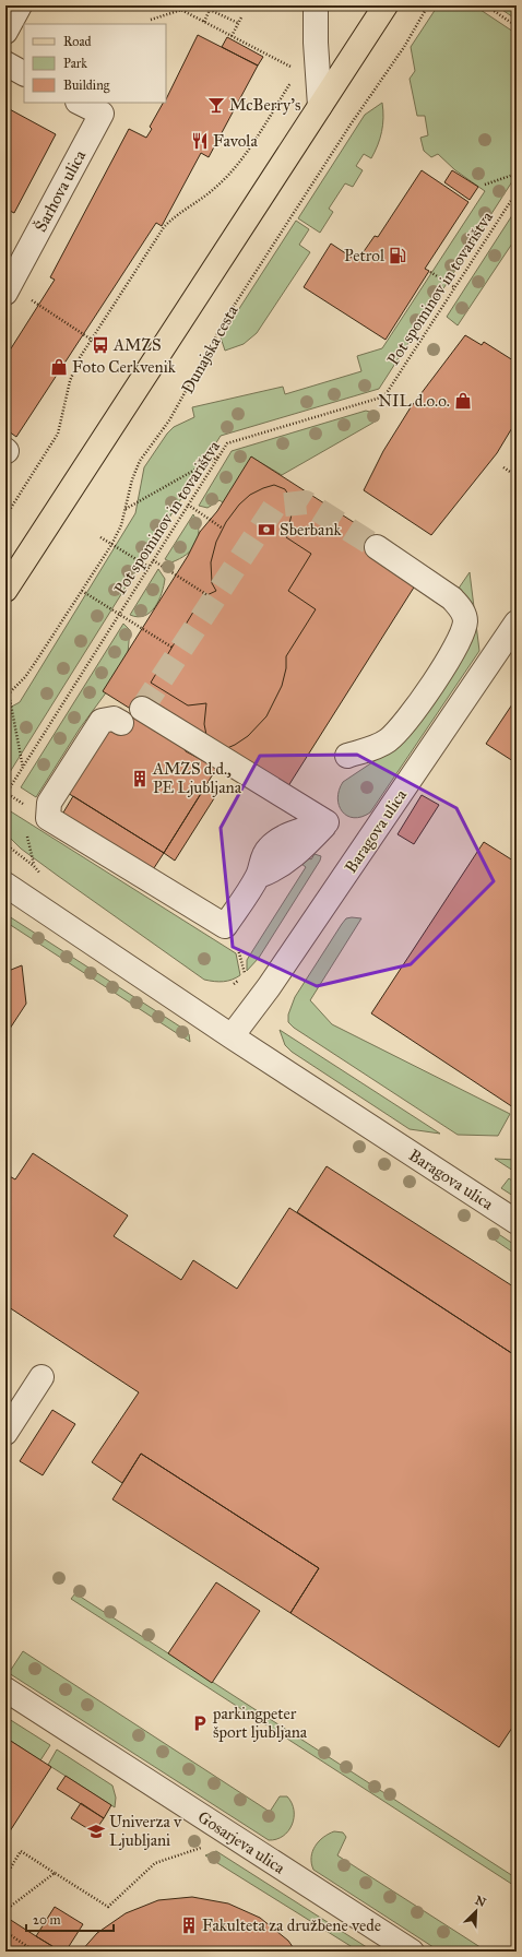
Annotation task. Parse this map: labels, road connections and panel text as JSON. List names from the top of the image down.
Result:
{
  "streets": {
    "street": ["Šarhova ulica", "Baragova ulica", "Gosarjeva ulica"],
    "path": ["Pot spominov in tovarištva", "Dunajska cesta"]
  },
  "places": {
    "bar": ["McBerry's"],
    "restaurant": ["Favola"],
    "fuel station": ["Petrol"],
    "bus stop": ["AMZS"],
    "shop": ["Foto Cerkvenik", "NIL d.o.o."],
    "bank": ["Sberbank"],
    "building": ["AMZS d.d., PE Ljubljana", "Fakulteta za družbene vede"],
    "parking": ["parkingpeter šport ljubljana"],
    "school or university": ["Univerza v Ljubljani"]
  },
  "legend": ["Road", "Park", "Building"],
  "scale_bar": "20 m",
  "north": "top right"
}
